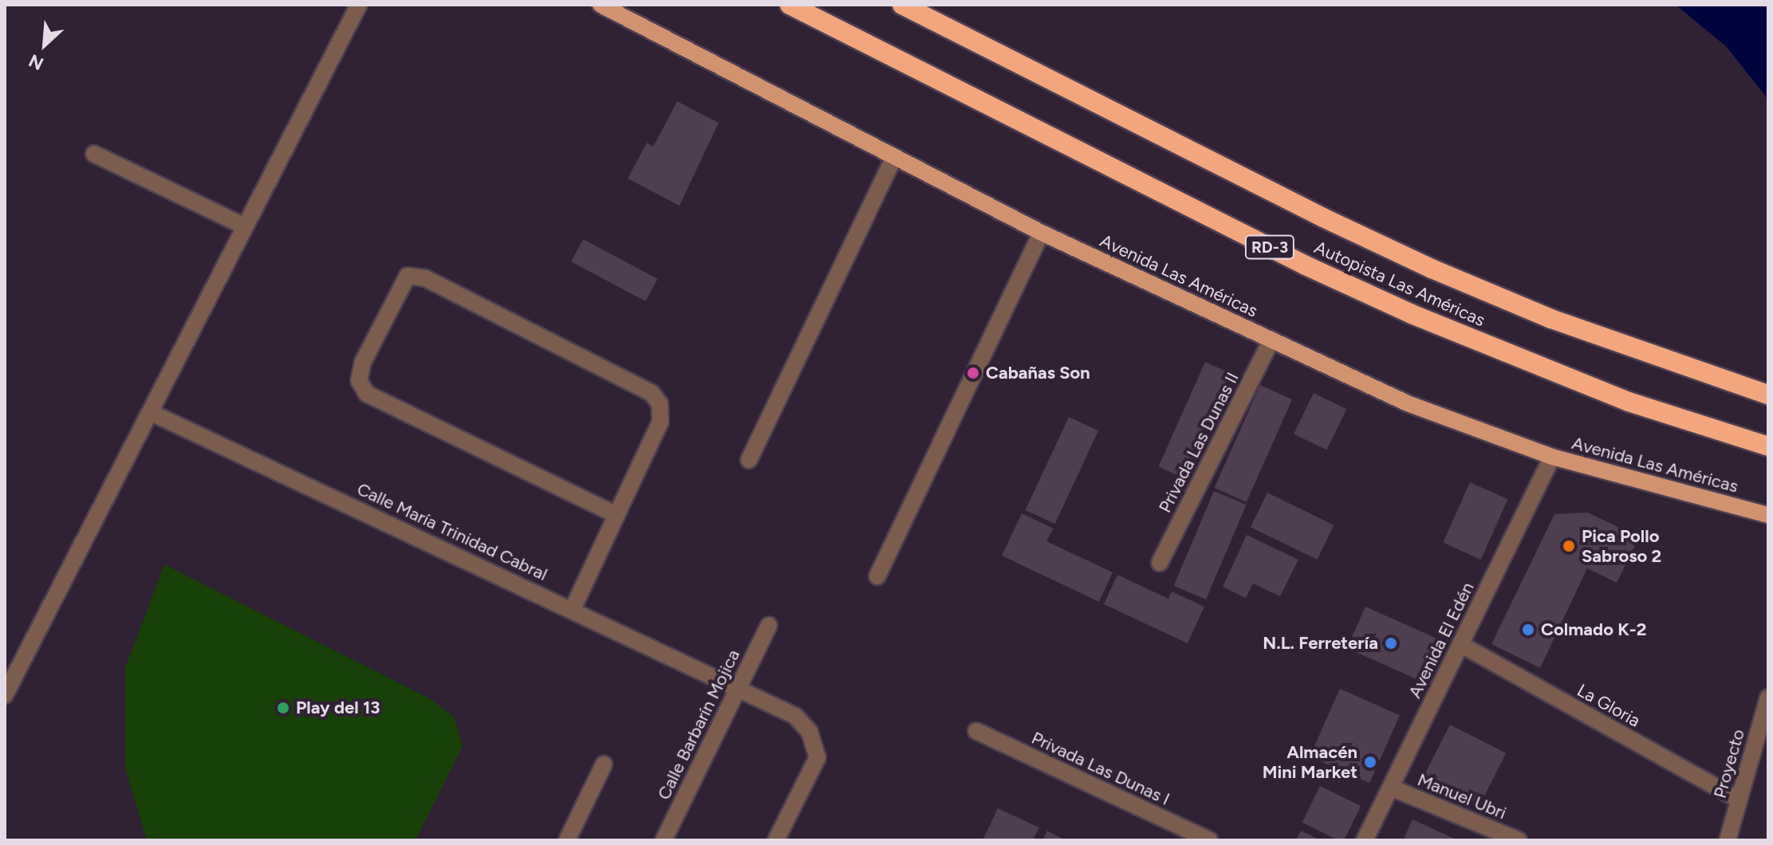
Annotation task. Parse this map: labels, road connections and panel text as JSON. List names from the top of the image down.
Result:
{
  "streets": {
    "highway": ["RD-3", "Autopista Las Américas"],
    "main road": ["Avenida Las Américas"],
    "street": [
      "Privada Las Dunas II",
      "Calle María Trinidad Cabral",
      "Avenida El Edén",
      "La Gloria",
      "Calle Barbarín Mojica",
      "Proyecto",
      "Privada Las Dunas I",
      "Manuel Ubri"
    ]
  },
  "crossings": [
    ["Avenida Las Américas", "Privada Las Dunas II"],
    ["Avenida Las Américas", "Avenida El Edén"],
    ["Calle María Trinidad Cabral", "Calle Barbarín Mojica"],
    ["Avenida El Edén", "La Gloria"],
    ["Avenida El Edén", "Manuel Ubri"],
    ["La Gloria", "Proyecto"]
  ],
  "places": [
    "Cabañas Son",
    "Pica Pollo Sabroso 2",
    "Colmado K-2",
    "N.L. Ferretería",
    "Play del 13",
    "Almacén Mini Market"
  ],
  "north": "bottom left"
}
